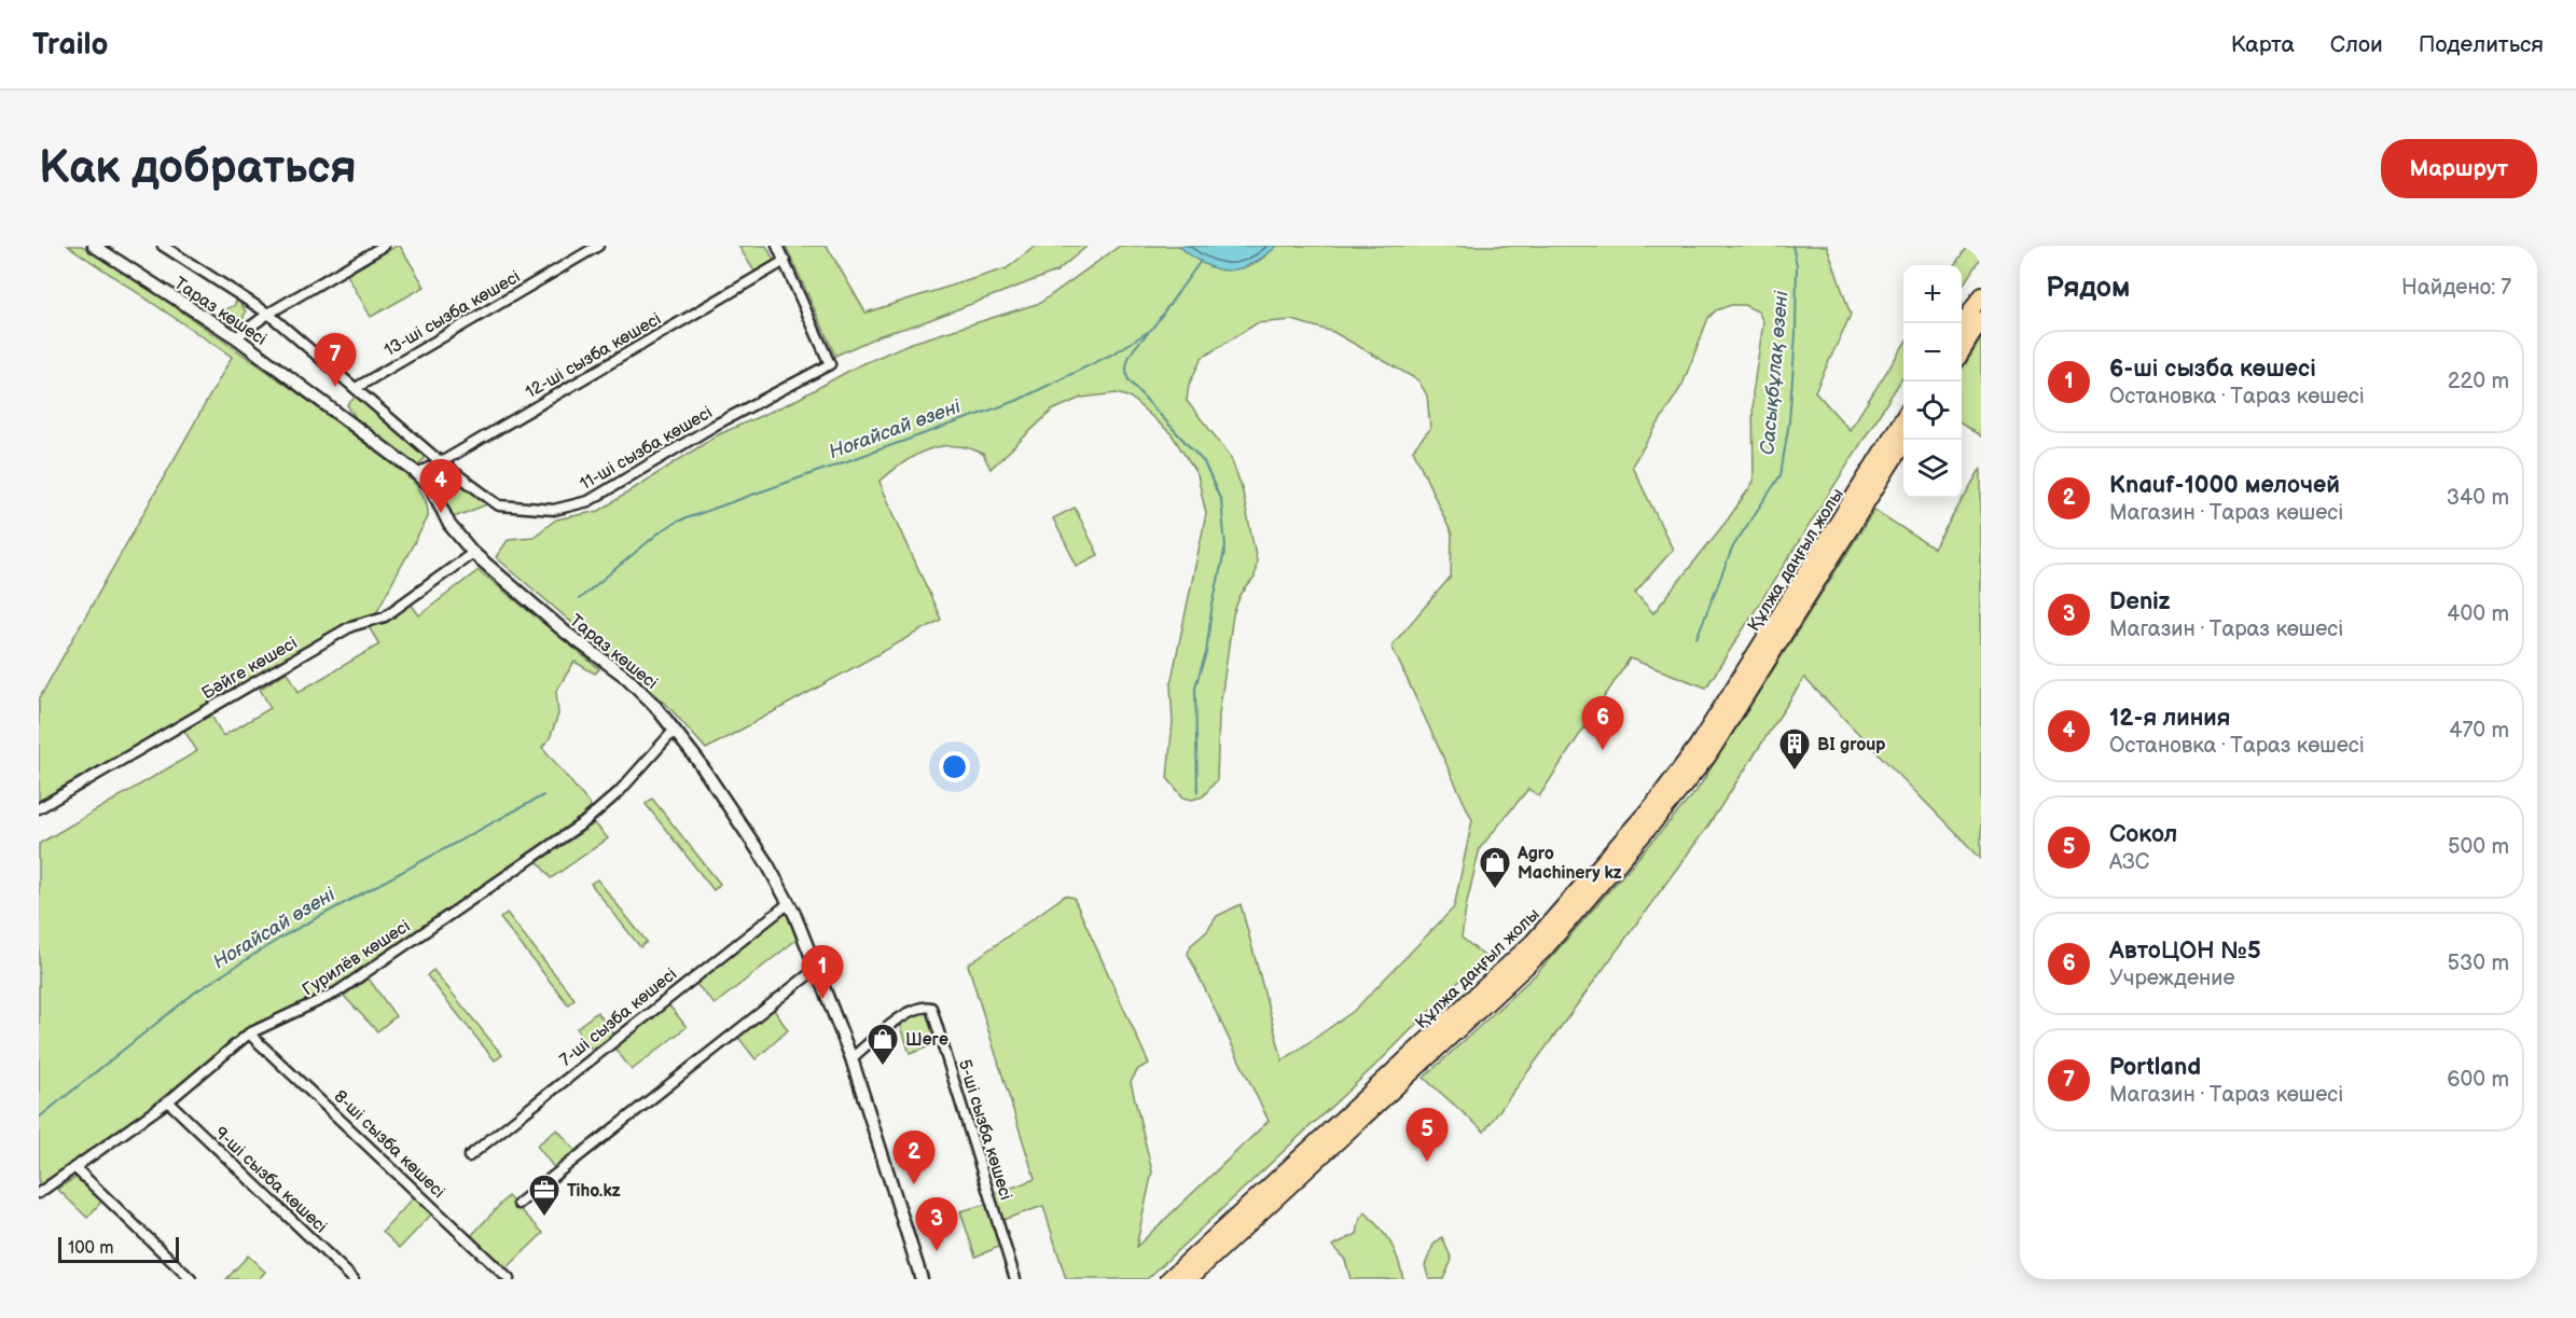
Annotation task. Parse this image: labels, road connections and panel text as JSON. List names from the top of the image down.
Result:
{
  "streets": {
    "main road": ["Құлжа даңғыл жолы"],
    "street": [
      "Тараз көшесі",
      "13-ші сызба көшесі",
      "12-ші сызба көшесі",
      "11-ші сызба көшесі",
      "Бәйге көшесі",
      "Гурилёв көшесі",
      "7-ші сызба көшесі",
      "5-ші сызба көшесі",
      "8-ші сызба көшесі",
      "9-ші сызба көшесі"
    ]
  },
  "crossings": [
    ["Тараз көшесі", "12-ші сызба көшесі"],
    ["Тараз көшесі", "Бәйге көшесі"],
    ["Тараз көшесі", "Гурилёв көшесі"],
    ["Тараз көшесі", "7-ші сызба көшесі"],
    ["Тараз көшесі", "5-ші сызба көшесі"],
    ["13-ші сызба көшесі", "11-ші сызба көшесі"],
    ["12-ші сызба көшесі", "11-ші сызба көшесі"],
    ["Гурилёв көшесі", "8-ші сызба көшесі"],
    ["Гурилёв көшесі", "9-ші сызба көшесі"]
  ],
  "water": ["Сасықбұлақ өзені", "Ноғайсай өзені"],
  "places": {
    "building": ["BI group"],
    "shop": ["Agro Machinery kz", "Шеге"],
    "office": ["Tiho.kz"]
  },
  "scale_bar": "100 m",
  "page": {
    "header": "Trailo",
    "nav": ["Карта", "Слои", "Поделиться"],
    "buttons": "Маршрут",
    "title": "Как добраться",
    "heading": ["Рядом", "Найдено: 7"],
    "map_buttons": ["+", "−"],
    "list": [
      {
        "mark": "1",
        "name": "6-ші сызба көшесі",
        "note": "Остановка · Тараз көшесі",
        "value": "220 m"
      },
      {
        "mark": "2",
        "name": "Knauf-1000 мелочей",
        "note": "Магазин · Тараз көшесі",
        "value": "340 m"
      },
      {
        "mark": "3",
        "name": "Deniz",
        "note": "Магазин · Тараз көшесі",
        "value": "400 m"
      },
      {
        "mark": "4",
        "name": "12-я линия",
        "note": "Остановка · Тараз көшесі",
        "value": "470 m"
      },
      {
        "mark": "5",
        "name": "Сокол",
        "note": "АЗС",
        "value": "500 m"
      },
      {
        "mark": "6",
        "name": "АвтоЦОН №5",
        "note": "Учреждение",
        "value": "530 m"
      },
      {
        "mark": "7",
        "name": "Portland",
        "note": "Магазин · Тараз көшесі",
        "value": "600 m"
      }
    ],
    "pins": [
      "7",
      "4",
      "6",
      "1",
      "5",
      "2",
      "3"
    ],
    "scale": "100 m"
  }
}
